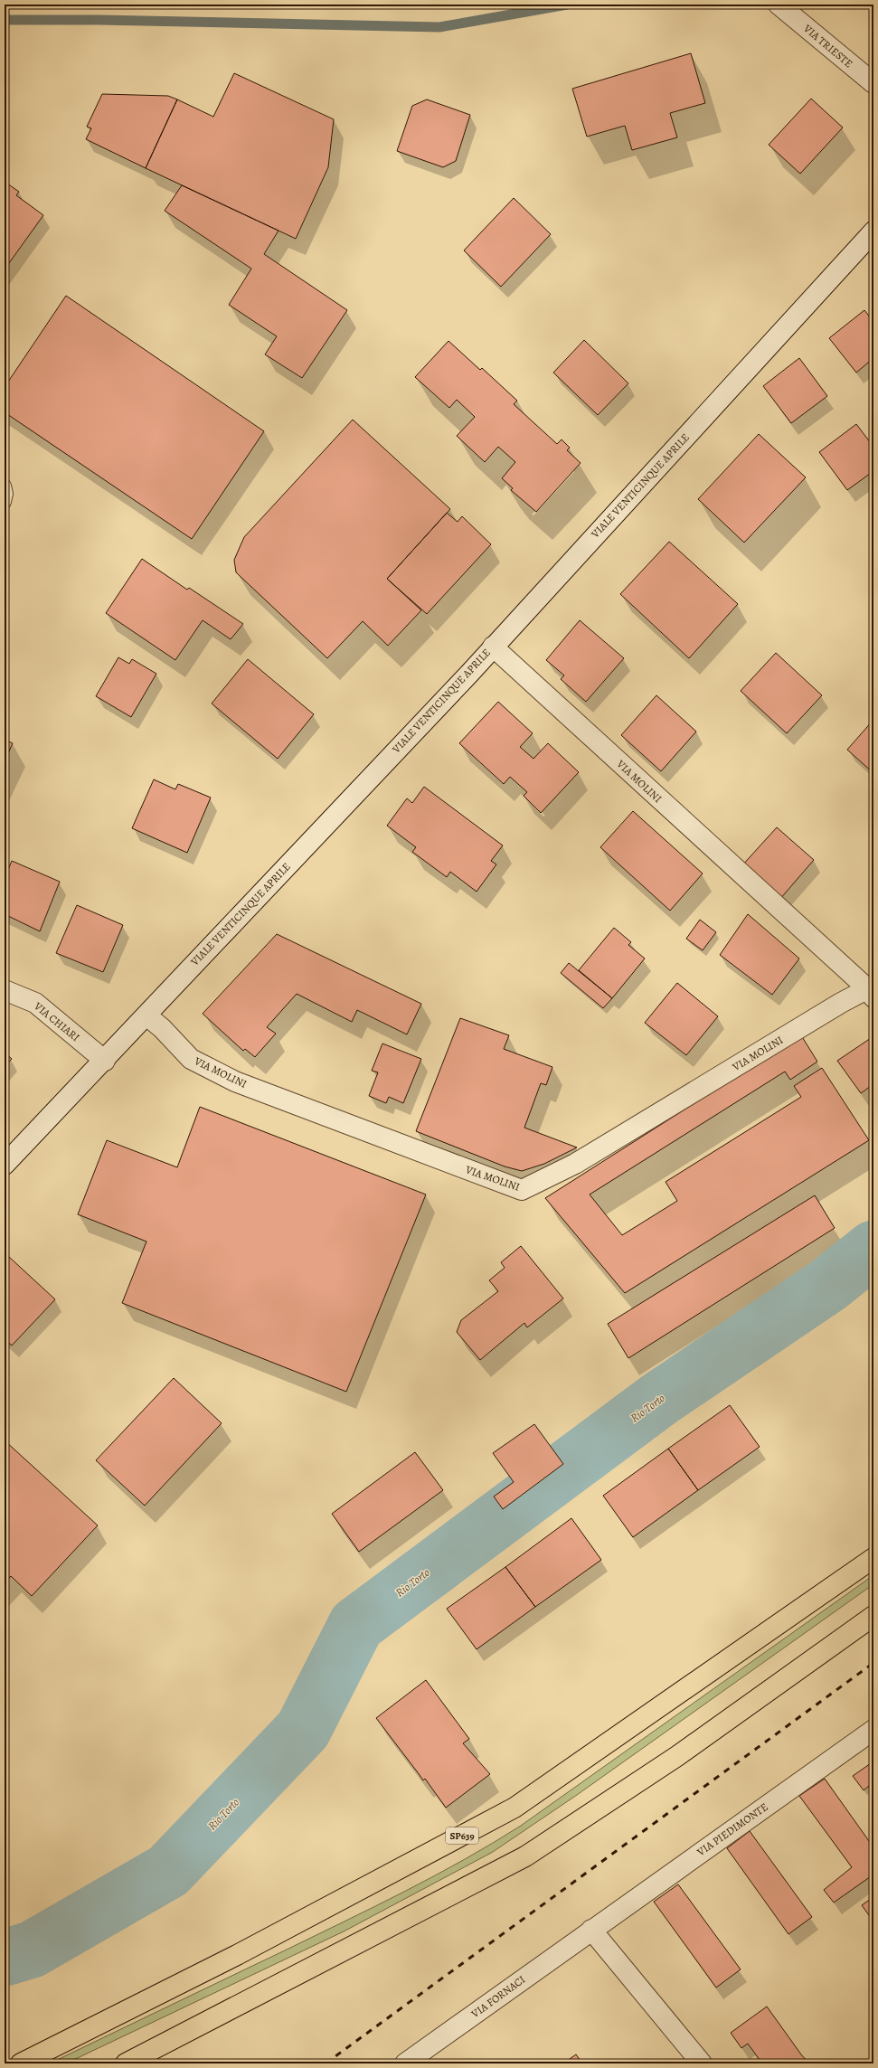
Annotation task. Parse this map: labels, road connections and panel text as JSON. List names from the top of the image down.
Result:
{
  "streets": {
    "main road": ["SP639"],
    "street": [
      "VIA TRIESTE",
      "VIALE VENTICINQUE APRILE",
      "VIA MOLINI",
      "VIA CHIARI",
      "VIA PIEDIMONTE",
      "VIA FORNACI"
    ]
  },
  "crossings": [
    ["VIALE VENTICINQUE APRILE", "VIA MOLINI"],
    ["VIALE VENTICINQUE APRILE", "VIA CHIARI"],
    ["VIA PIEDIMONTE", "VIA FORNACI"]
  ],
  "water": ["Rio Torto"]
}
